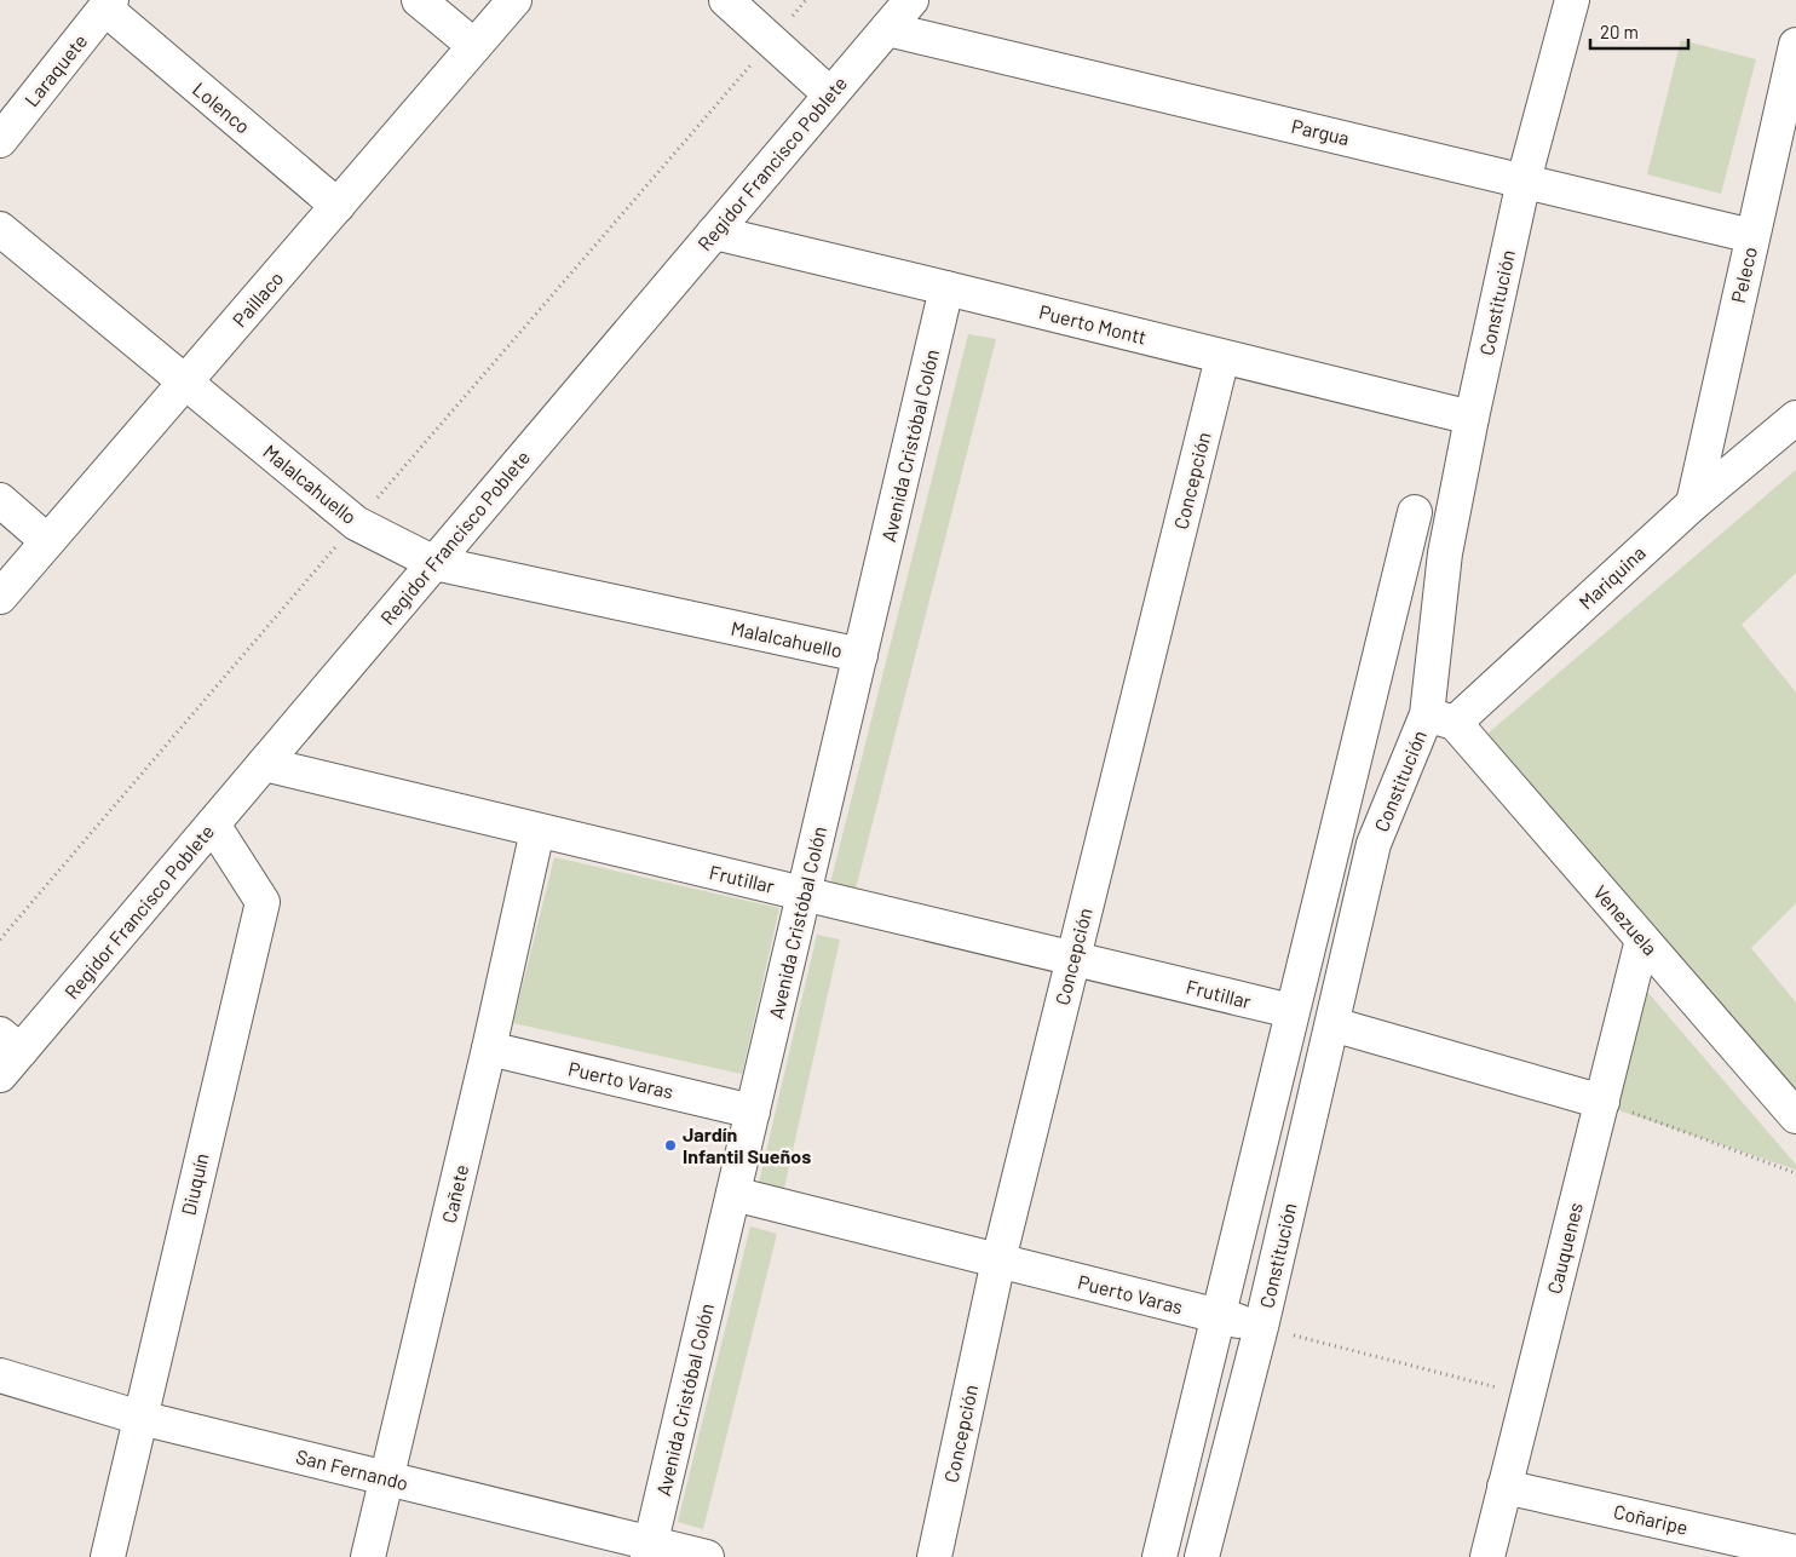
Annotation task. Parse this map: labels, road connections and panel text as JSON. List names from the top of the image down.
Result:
{
  "streets": {
    "street": [
      "Laraquete",
      "Lolenco",
      "Pargua",
      "Regidor Francisco Poblete",
      "Peleco",
      "Paillaco",
      "Constitución",
      "Puerto Montt",
      "Avenida Cristóbal Colón",
      "Concepción",
      "Malalcahuello",
      "Mariquina",
      "Frutillar",
      "Venezuela",
      "Puerto Varas",
      "Diuquín",
      "Cañete",
      "Cauquenes",
      "San Fernando",
      "Coñaripe"
    ]
  },
  "crossings": [
    ["Laraquete", "Lolenco"],
    ["Lolenco", "Paillaco"],
    ["Pargua", "Regidor Francisco Poblete"],
    ["Pargua", "Peleco"],
    ["Pargua", "Constitución"],
    ["Regidor Francisco Poblete", "Puerto Montt"],
    ["Regidor Francisco Poblete", "Malalcahuello"],
    ["Regidor Francisco Poblete", "Frutillar"],
    ["Regidor Francisco Poblete", "Diuquín"],
    ["Peleco", "Mariquina"],
    ["Paillaco", "Malalcahuello"],
    ["Constitución", "Puerto Montt"],
    ["Constitución", "Mariquina"],
    ["Constitución", "Venezuela"],
    ["Constitución", "Puerto Varas"],
    ["Puerto Montt", "Avenida Cristóbal Colón"],
    ["Puerto Montt", "Concepción"],
    ["Avenida Cristóbal Colón", "Malalcahuello"],
    ["Avenida Cristóbal Colón", "Frutillar"],
    ["Avenida Cristóbal Colón", "Puerto Varas"],
    ["Avenida Cristóbal Colón", "San Fernando"],
    ["Concepción", "Frutillar"],
    ["Concepción", "Puerto Varas"],
    ["Mariquina", "Venezuela"],
    ["Frutillar", "Cañete"],
    ["Venezuela", "Cauquenes"],
    ["Puerto Varas", "Cañete"],
    ["Diuquín", "San Fernando"],
    ["Cañete", "San Fernando"],
    ["Cauquenes", "Coñaripe"]
  ],
  "places": ["Jardín Infantil Sueños"],
  "scale_bar": "20 m"
}
